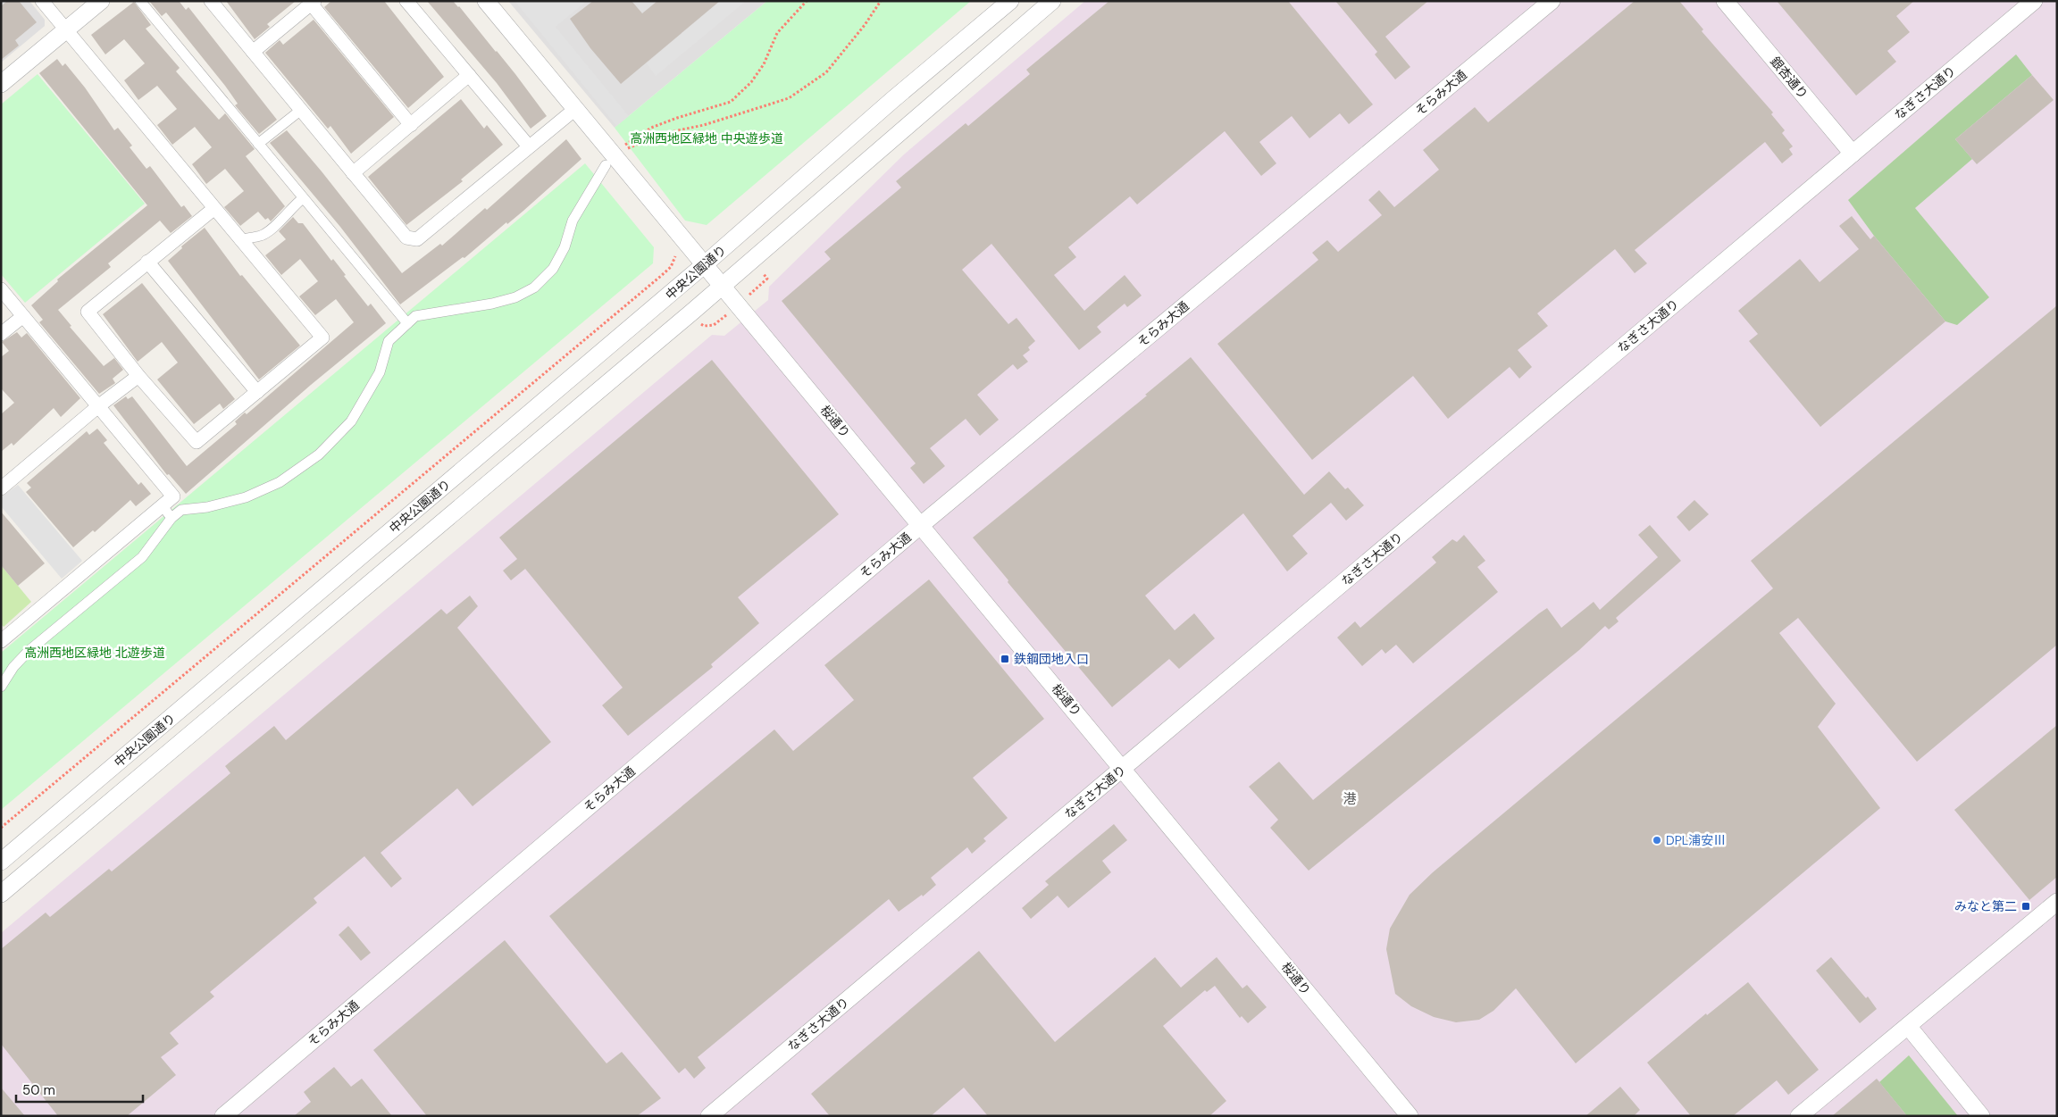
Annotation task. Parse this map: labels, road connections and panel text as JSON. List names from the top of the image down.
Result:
{
  "streets": {
    "street": [
      "銀杏通り",
      "そらみ大通",
      "なぎさ大通り",
      "中央公園通り",
      "桜通り"
    ]
  },
  "crossings": [
    ["銀杏通り", "なぎさ大通り"],
    ["そらみ大通", "桜通り"],
    ["なぎさ大通り", "桜通り"],
    ["中央公園通り", "桜通り"]
  ],
  "districts": ["港"],
  "parks": ["高洲西地区緑地 中央遊歩道", "高洲西地区緑地 北遊歩道"],
  "places": {
    "transit": ["鉄鋼団地入口", "みなと第二"],
    "other": ["DPL浦安Ⅲ"]
  },
  "scale_bar": "50 m"
}
